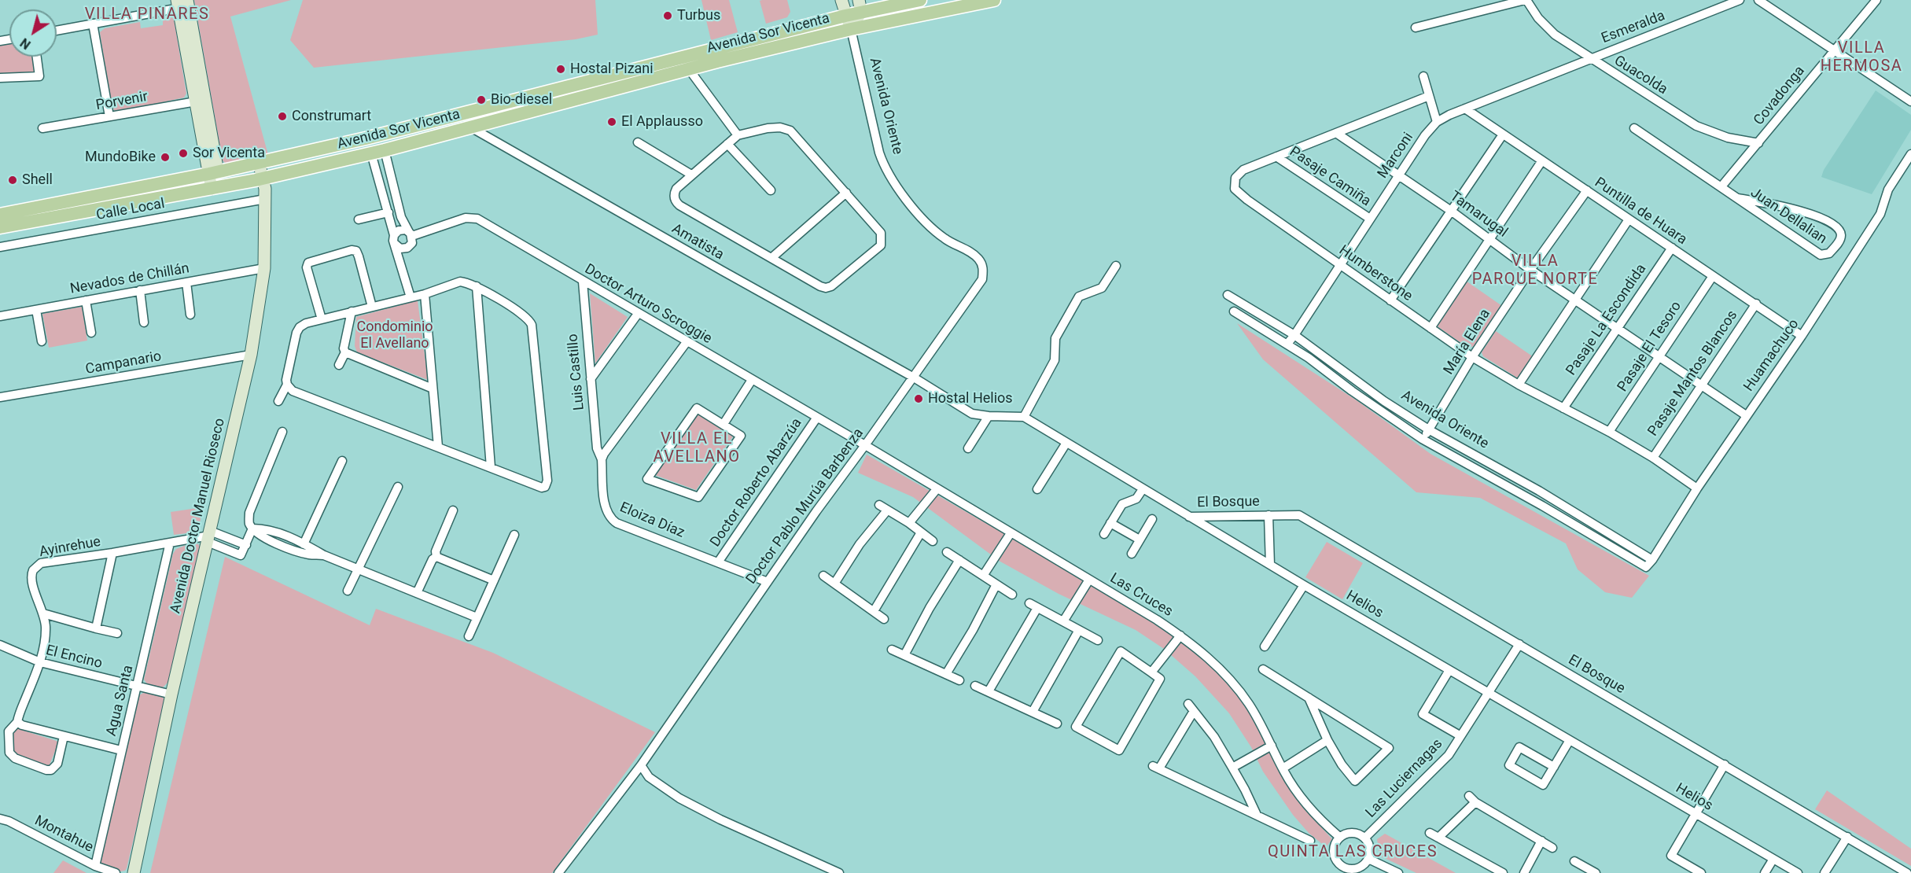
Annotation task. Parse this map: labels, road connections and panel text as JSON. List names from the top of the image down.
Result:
{
  "streets": {
    "main road": ["Avenida Sor Vicenta"],
    "street": [
      "Esmeralda",
      "Guacolda",
      "Covadonga",
      "Porvenir",
      "Avenida Oriente",
      "Marconi",
      "Pasaje Camiña",
      "Calle Local",
      "Puntilla de Huara",
      "Tamarugal",
      "Juan Dellalian",
      "Amatista",
      "Humberstone",
      "Nevados de Chillán",
      "Doctor Arturo Scroggie",
      "Pasaje La Escondida",
      "María Elena",
      "Pasaje El Tesoro",
      "Huamachuco",
      "Campanario",
      "Luis Castillo",
      "Pasaje Mantos Blancos",
      "Doctor Roberto Abarzúa",
      "El Bosque",
      "Doctor Pablo Murúa Barbenza",
      "Avenida Doctor Manuel Rioseco",
      "Eloiza Díaz",
      "Ayinrehue",
      "Las Cruces",
      "Helios",
      "El Encino",
      "Agua Santa",
      "Las Luciernagas",
      "Montahue"
    ]
  },
  "crossings": [
    ["Esmeralda", "Guacolda"],
    ["Esmeralda", "Marconi"],
    ["Avenida Sor Vicenta", "Avenida Oriente"],
    ["Avenida Sor Vicenta", "Amatista"],
    ["Avenida Sor Vicenta", "Avenida Doctor Manuel Rioseco"],
    ["Guacolda", "Covadonga"],
    ["Guacolda", "Marconi"],
    ["Covadonga", "Juan Dellalian"],
    ["Avenida Oriente", "Marconi"],
    ["Avenida Oriente", "María Elena"],
    ["Avenida Oriente", "Huamachuco"],
    ["Avenida Oriente", "Doctor Pablo Murúa Barbenza"],
    ["Marconi", "Pasaje Camiña"],
    ["Marconi", "Puntilla de Huara"],
    ["Marconi", "Tamarugal"],
    ["Marconi", "Humberstone"],
    ["Pasaje Camiña", "Humberstone"],
    ["Calle Local", "Avenida Doctor Manuel Rioseco"],
    ["Puntilla de Huara", "Pasaje La Escondida"],
    ["Puntilla de Huara", "María Elena"],
    ["Puntilla de Huara", "Pasaje El Tesoro"],
    ["Puntilla de Huara", "Huamachuco"],
    ["Puntilla de Huara", "Pasaje Mantos Blancos"],
    ["Tamarugal", "Humberstone"],
    ["Tamarugal", "Pasaje La Escondida"],
    ["Tamarugal", "María Elena"],
    ["Tamarugal", "Pasaje El Tesoro"],
    ["Tamarugal", "Huamachuco"],
    ["Tamarugal", "Pasaje Mantos Blancos"],
    ["Amatista", "Doctor Pablo Murúa Barbenza"],
    ["Amatista", "Helios"],
    ["Humberstone", "Pasaje La Escondida"],
    ["Humberstone", "María Elena"],
    ["Humberstone", "Pasaje El Tesoro"],
    ["Humberstone", "Huamachuco"],
    ["Humberstone", "Pasaje Mantos Blancos"],
    ["Nevados de Chillán", "Avenida Doctor Manuel Rioseco"],
    ["Doctor Arturo Scroggie", "Luis Castillo"],
    ["Doctor Arturo Scroggie", "Doctor Roberto Abarzúa"],
    ["Doctor Arturo Scroggie", "Doctor Pablo Murúa Barbenza"],
    ["Doctor Arturo Scroggie", "Las Cruces"],
    ["Campanario", "Avenida Doctor Manuel Rioseco"],
    ["Luis Castillo", "Eloiza Díaz"],
    ["Doctor Roberto Abarzúa", "Eloiza Díaz"],
    ["El Bosque", "Helios"],
    ["El Bosque", "Las Luciernagas"],
    ["Doctor Pablo Murúa Barbenza", "Eloiza Díaz"],
    ["Doctor Pablo Murúa Barbenza", "Las Cruces"],
    ["Doctor Pablo Murúa Barbenza", "Helios"],
    ["Avenida Doctor Manuel Rioseco", "Ayinrehue"],
    ["Avenida Doctor Manuel Rioseco", "El Encino"],
    ["Ayinrehue", "El Encino"],
    ["Ayinrehue", "Agua Santa"],
    ["Las Cruces", "Las Luciernagas"],
    ["Helios", "Las Luciernagas"],
    ["El Encino", "Agua Santa"],
    ["Agua Santa", "Montahue"]
  ],
  "districts": [
    "VILLA PINARES",
    "VILLA HERMOSA",
    "VILLA PARQUE NORTE",
    "VILLA EL AVELLANO",
    "QUINTA LAS CRUCES"
  ],
  "parks": ["Condominio El Avellano"],
  "places": [
    "Turbus",
    "Hostal Pizani",
    "Bio-diesel",
    "Construmart",
    "El Applausso",
    "Sor Vicenta",
    "MundoBike",
    "Shell",
    "Hostal Helios"
  ],
  "north": "bottom left"
}
